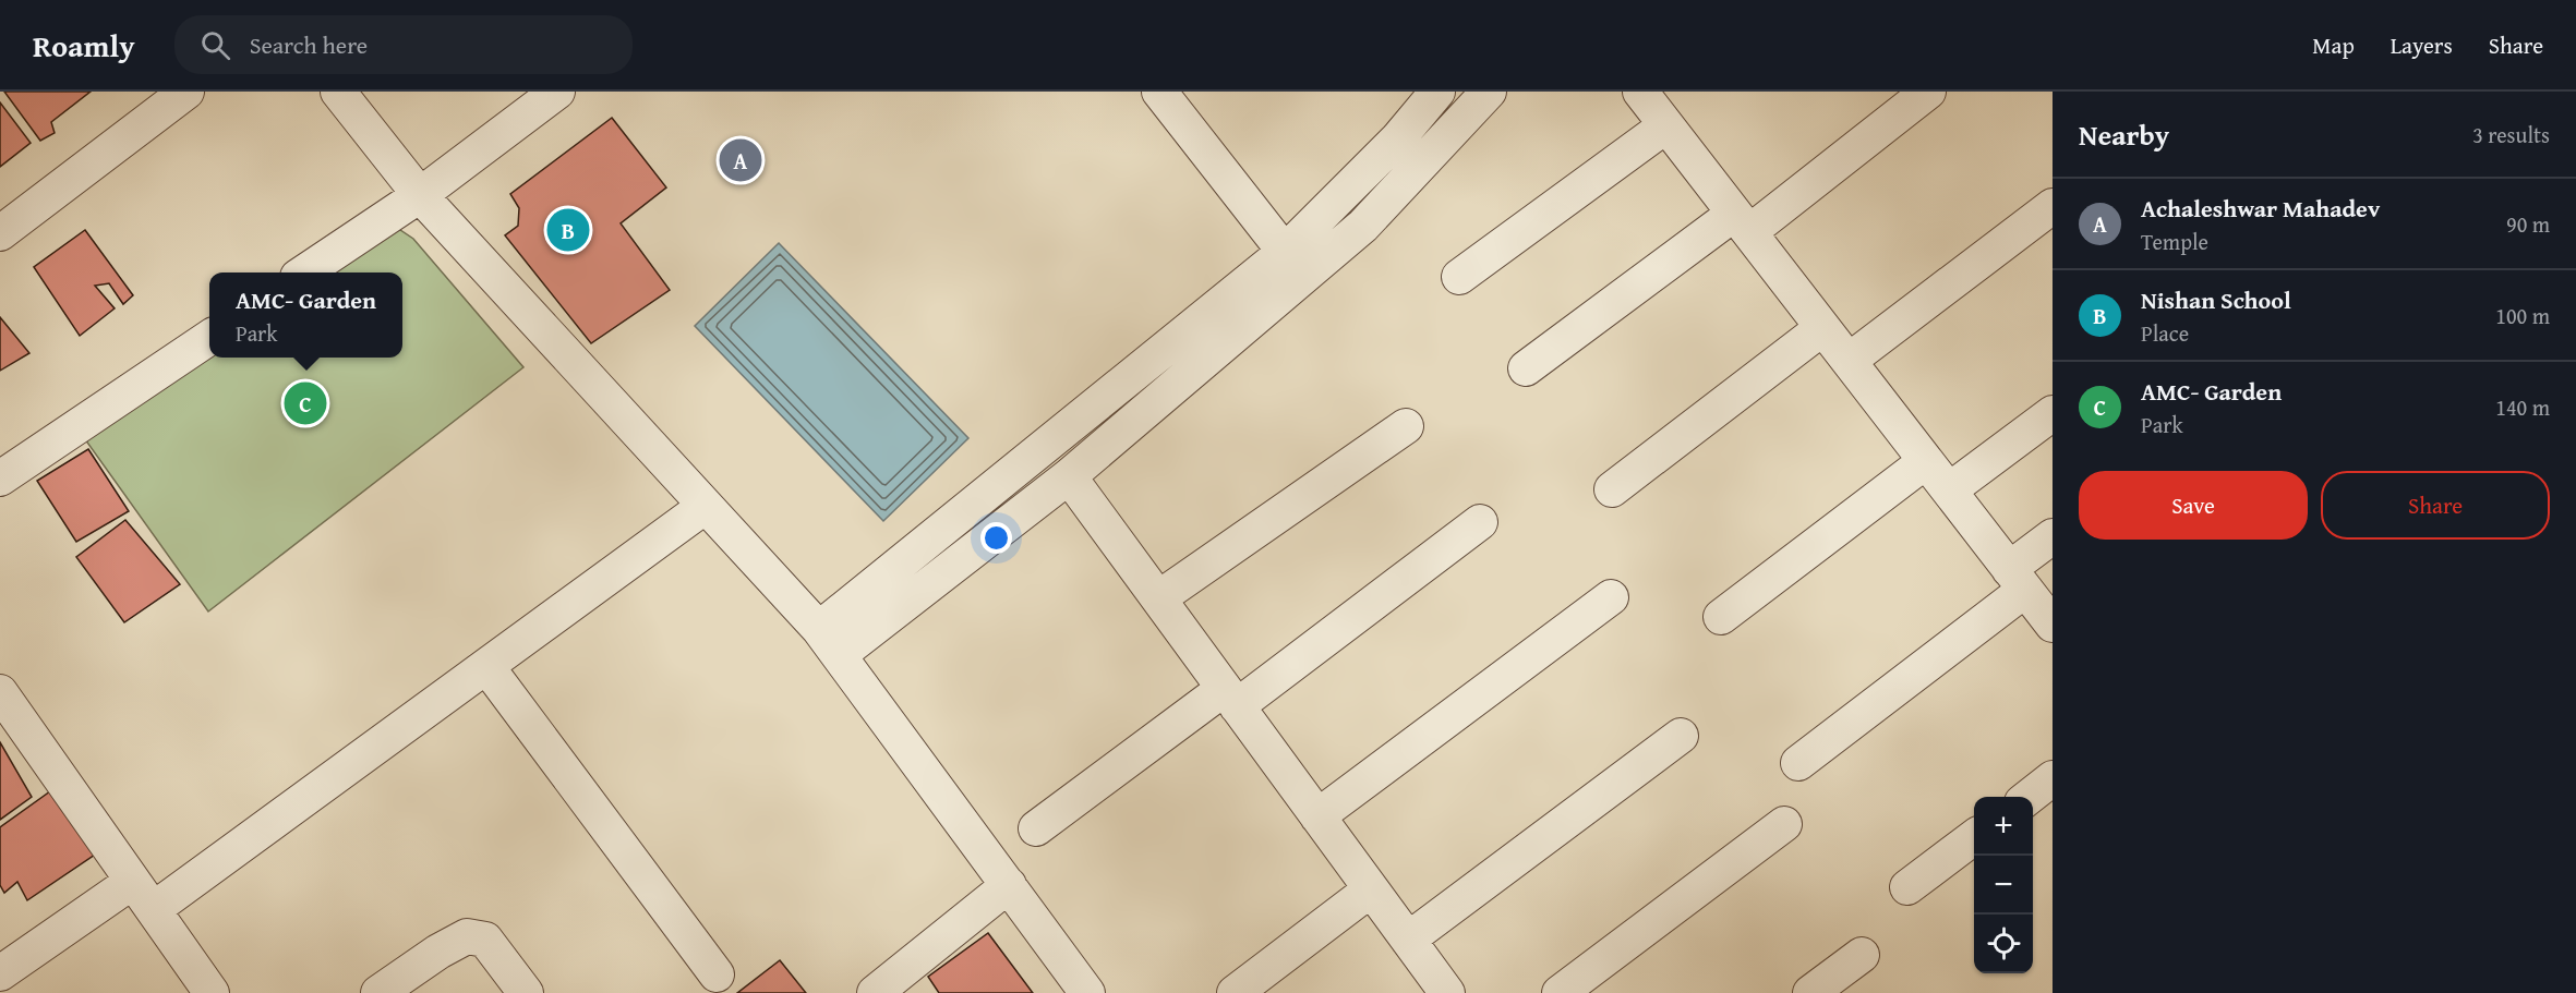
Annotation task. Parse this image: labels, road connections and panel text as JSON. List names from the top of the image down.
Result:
{
  "page": {
    "header": "Roamly",
    "search": "Search here",
    "nav": ["Map", "Layers", "Share"],
    "heading": ["Nearby", "3 results"],
    "pins": ["A", "B", "C"],
    "list": [
      {
        "mark": "A",
        "name": "Achaleshwar Mahadev",
        "note": "Temple",
        "value": "90 m"
      },
      {
        "mark": "B",
        "name": "Nishan School",
        "note": "Place",
        "value": "100 m"
      },
      {
        "mark": "C",
        "name": "AMC- Garden",
        "note": "Park",
        "value": "140 m"
      }
    ],
    "popup": ["AMC- Garden", "Park"],
    "buttons": ["Save", "Share"],
    "map_buttons": ["+", "−"]
  }
}
